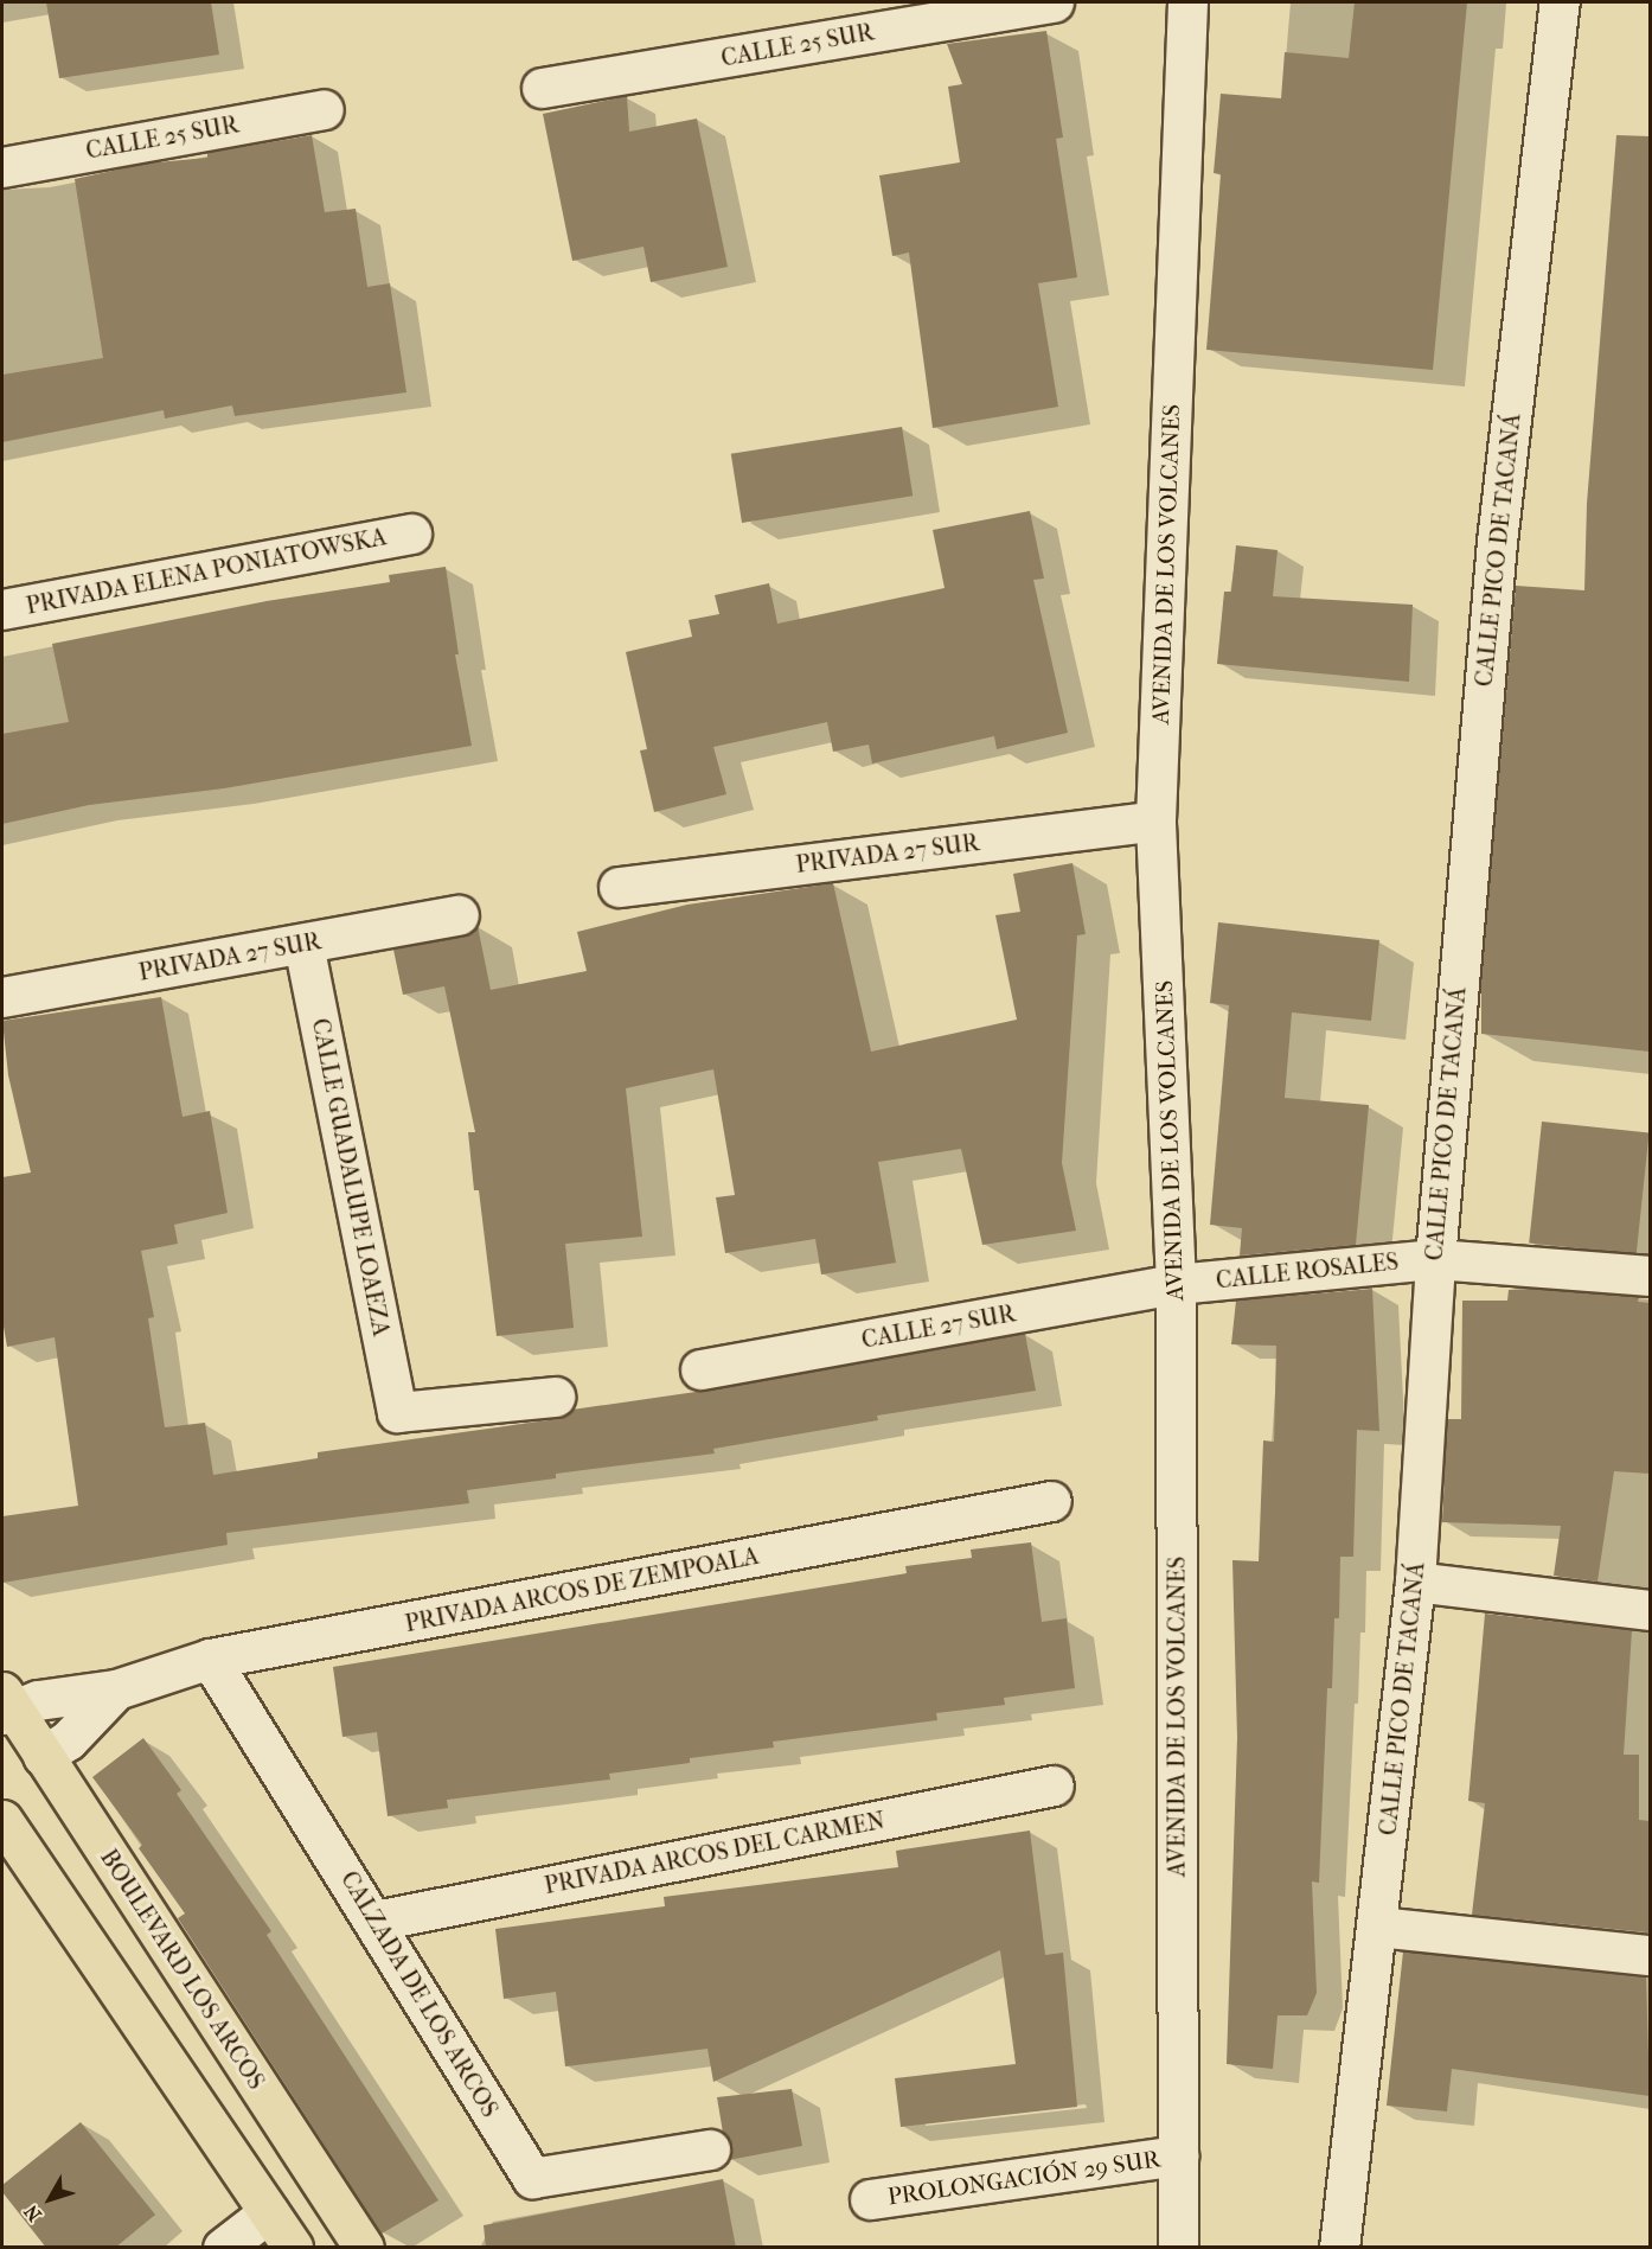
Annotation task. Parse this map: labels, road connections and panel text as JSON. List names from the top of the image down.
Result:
{
  "streets": {
    "main road": ["BOULEVARD LOS ARCOS"],
    "street": [
      "CALLE 25 SUR",
      "CALLE PICO DE TACANÁ",
      "AVENIDA DE LOS VOLCANES",
      "PRIVADA ELENA PONIATOWSKA",
      "PRIVADA 27 SUR",
      "CALLE GUADALUPE LOAEZA",
      "CALLE ROSALES",
      "CALLE 27 SUR",
      "PRIVADA ARCOS DE ZEMPOALA",
      "PRIVADA ARCOS DEL CARMEN",
      "CALZADA DE LOS ARCOS",
      "PROLONGACIÓN 29 SUR"
    ]
  },
  "crossings": [
    ["CALLE PICO DE TACANÁ", "CALLE ROSALES"],
    ["AVENIDA DE LOS VOLCANES", "PRIVADA 27 SUR"],
    ["AVENIDA DE LOS VOLCANES", "CALLE ROSALES"],
    ["AVENIDA DE LOS VOLCANES", "CALLE 27 SUR"],
    ["AVENIDA DE LOS VOLCANES", "PROLONGACIÓN 29 SUR"],
    ["PRIVADA 27 SUR", "CALLE GUADALUPE LOAEZA"],
    ["CALLE ROSALES", "CALLE 27 SUR"],
    ["PRIVADA ARCOS DE ZEMPOALA", "BOULEVARD LOS ARCOS"],
    ["PRIVADA ARCOS DE ZEMPOALA", "CALZADA DE LOS ARCOS"],
    ["PRIVADA ARCOS DEL CARMEN", "CALZADA DE LOS ARCOS"]
  ],
  "north": "bottom left"
}
